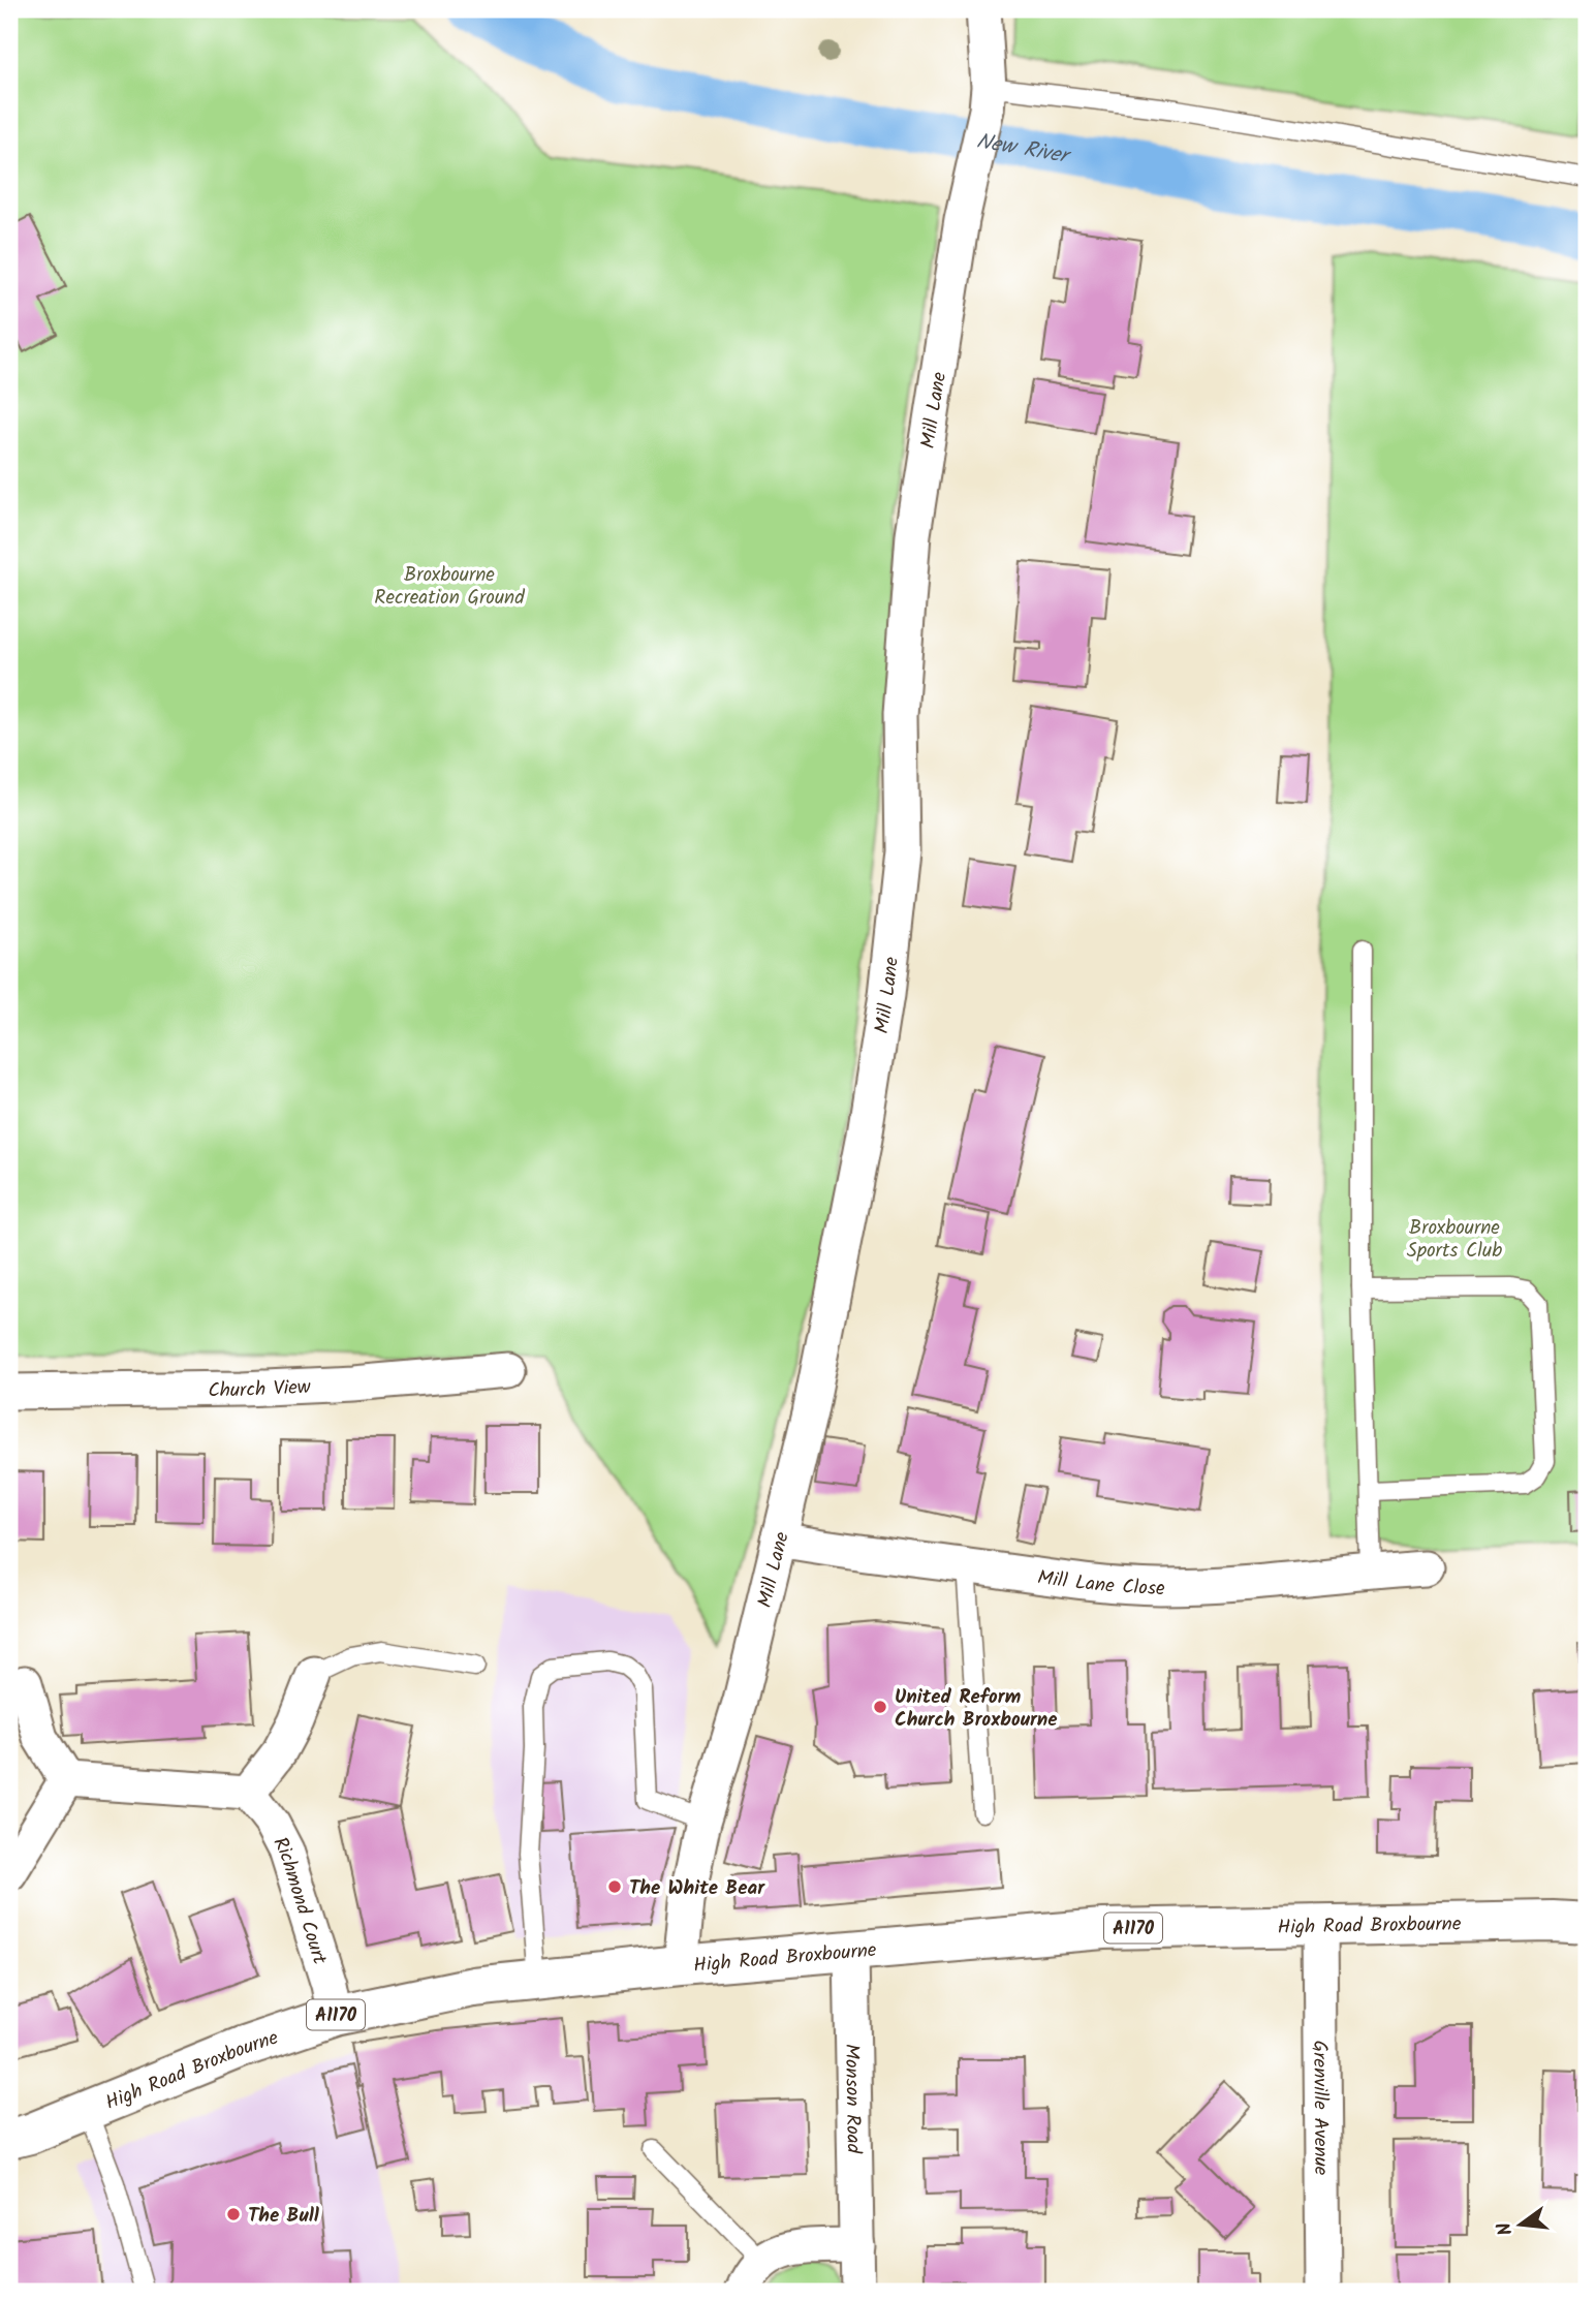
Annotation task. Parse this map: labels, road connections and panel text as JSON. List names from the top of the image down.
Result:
{
  "streets": {
    "main road": ["High Road Broxbourne", "A1170"],
    "street": [
      "Mill Lane",
      "Church View",
      "Mill Lane Close",
      "Richmond Court",
      "Monson Road",
      "Grenville Avenue"
    ]
  },
  "crossings": [
    ["Mill Lane", "Mill Lane Close"],
    ["Mill Lane", "High Road Broxbourne"],
    ["Richmond Court", "High Road Broxbourne"],
    ["High Road Broxbourne", "Monson Road"],
    ["High Road Broxbourne", "Grenville Avenue"]
  ],
  "water": ["New River"],
  "parks": ["Broxbourne Recreation Ground", "Broxbourne Sports Club"],
  "places": ["United Reform Church Broxbourne", "The White Bear", "The Bull"],
  "north": "left"
}
